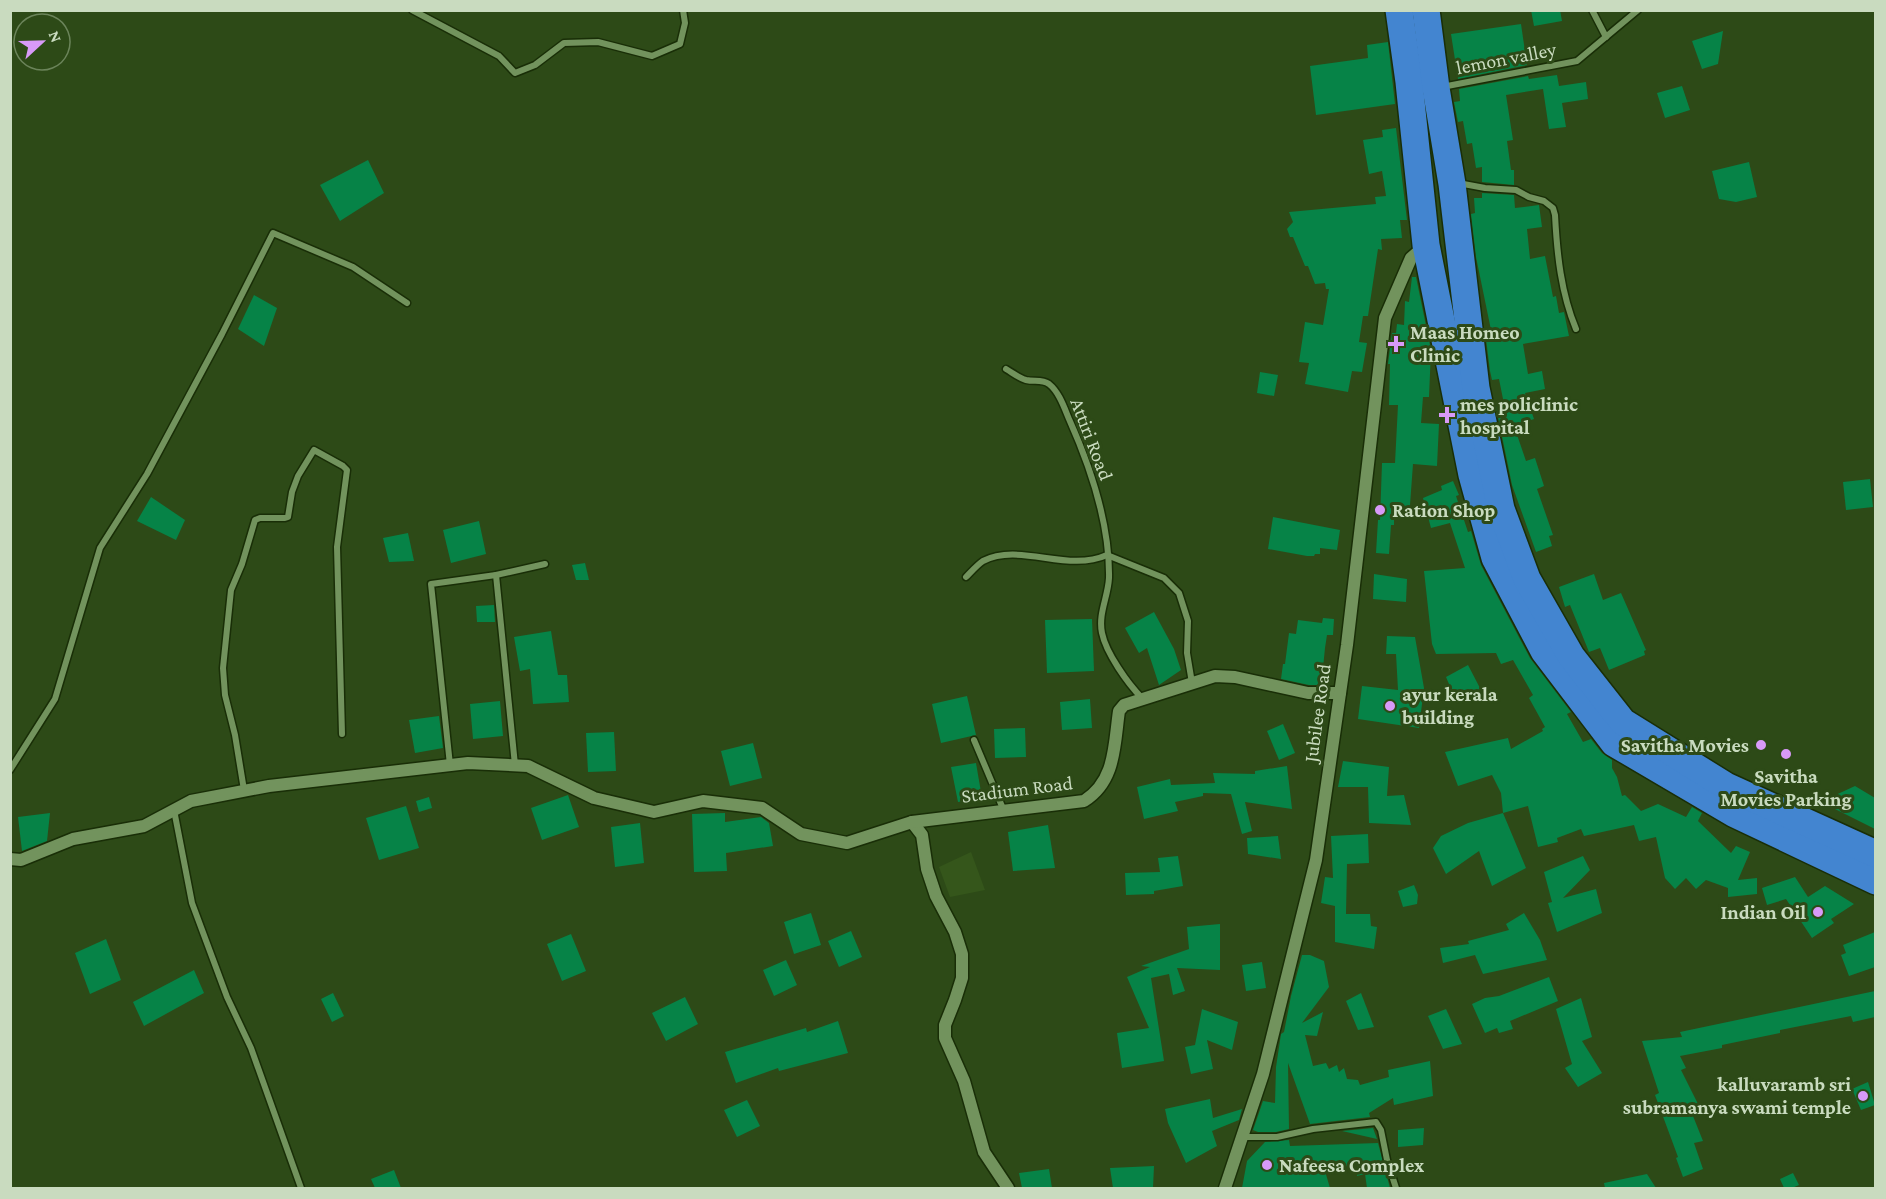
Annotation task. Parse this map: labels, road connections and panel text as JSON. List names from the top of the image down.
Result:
{
  "streets": {
    "street": [
      "lemon valley",
      "Attiri Road",
      "Jubilee Road",
      "Stadium Road"
    ]
  },
  "crossings": [
    ["Attiri Road", "Stadium Road"],
    ["Jubilee Road", "Stadium Road"]
  ],
  "places": {
    "health": ["Maas Homeo Clinic", "mes policlinic hospital"],
    "other": [
      "Ration Shop",
      "ayur kerala building",
      "Savitha Movies",
      "Savitha Movies Parking",
      "Indian Oil",
      "kalluvaramb sri subramanya swami temple",
      "Nafeesa Complex"
    ]
  },
  "north": "right"
}
